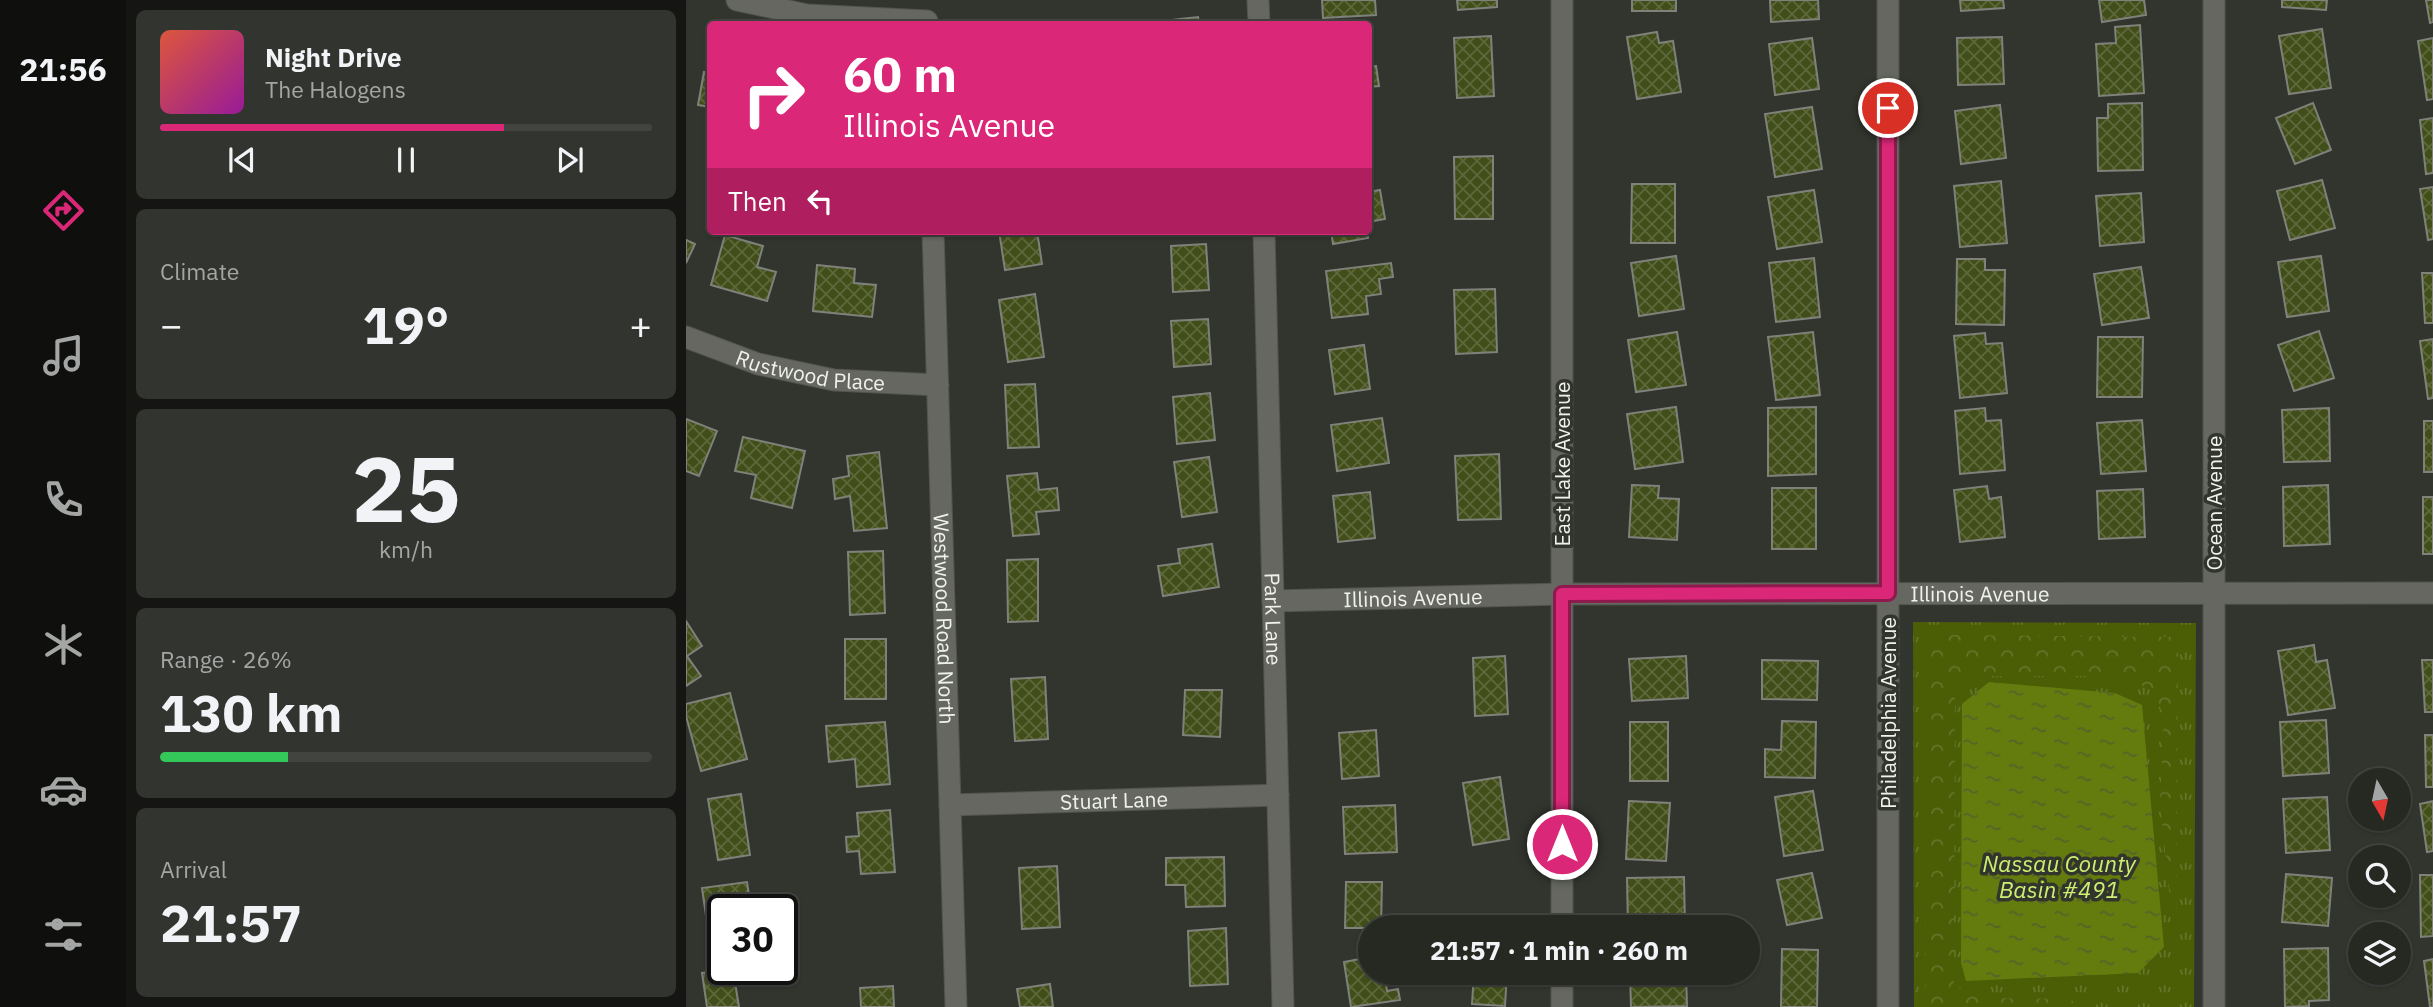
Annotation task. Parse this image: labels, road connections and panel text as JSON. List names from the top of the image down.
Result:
{
  "streets": {
    "street": [
      "Rustwood Place",
      "East Lake Avenue",
      "Ocean Avenue",
      "Illinois Avenue",
      "Westwood Road North",
      "Park Lane",
      "Philadelphia Avenue",
      "Stuart Lane"
    ]
  },
  "crossings": [
    ["Rustwood Place", "Westwood Road North"],
    ["East Lake Avenue", "Illinois Avenue"],
    ["Ocean Avenue", "Illinois Avenue"],
    ["Illinois Avenue", "Park Lane"],
    ["Illinois Avenue", "Philadelphia Avenue"],
    ["Westwood Road North", "Stuart Lane"],
    ["Park Lane", "Stuart Lane"]
  ],
  "water": ["Nassau County Basin #491"],
  "north": "bottom",
  "page": {
    "tabs": "21:56",
    "turn": ["60 m", "Illinois Avenue"],
    "song": ["Night Drive", "The Halogens"],
    "then": "Then",
    "tile": [
      "Climate",
      ["25", "km/h"],
      ["Range · 26%", "130 km"],
      ["Arrival", "21:57"]
    ],
    "heat": ["−", "19°", "+"],
    "limit": "30",
    "trip": "21:57 · 1 min · 260 m"
  }
}
